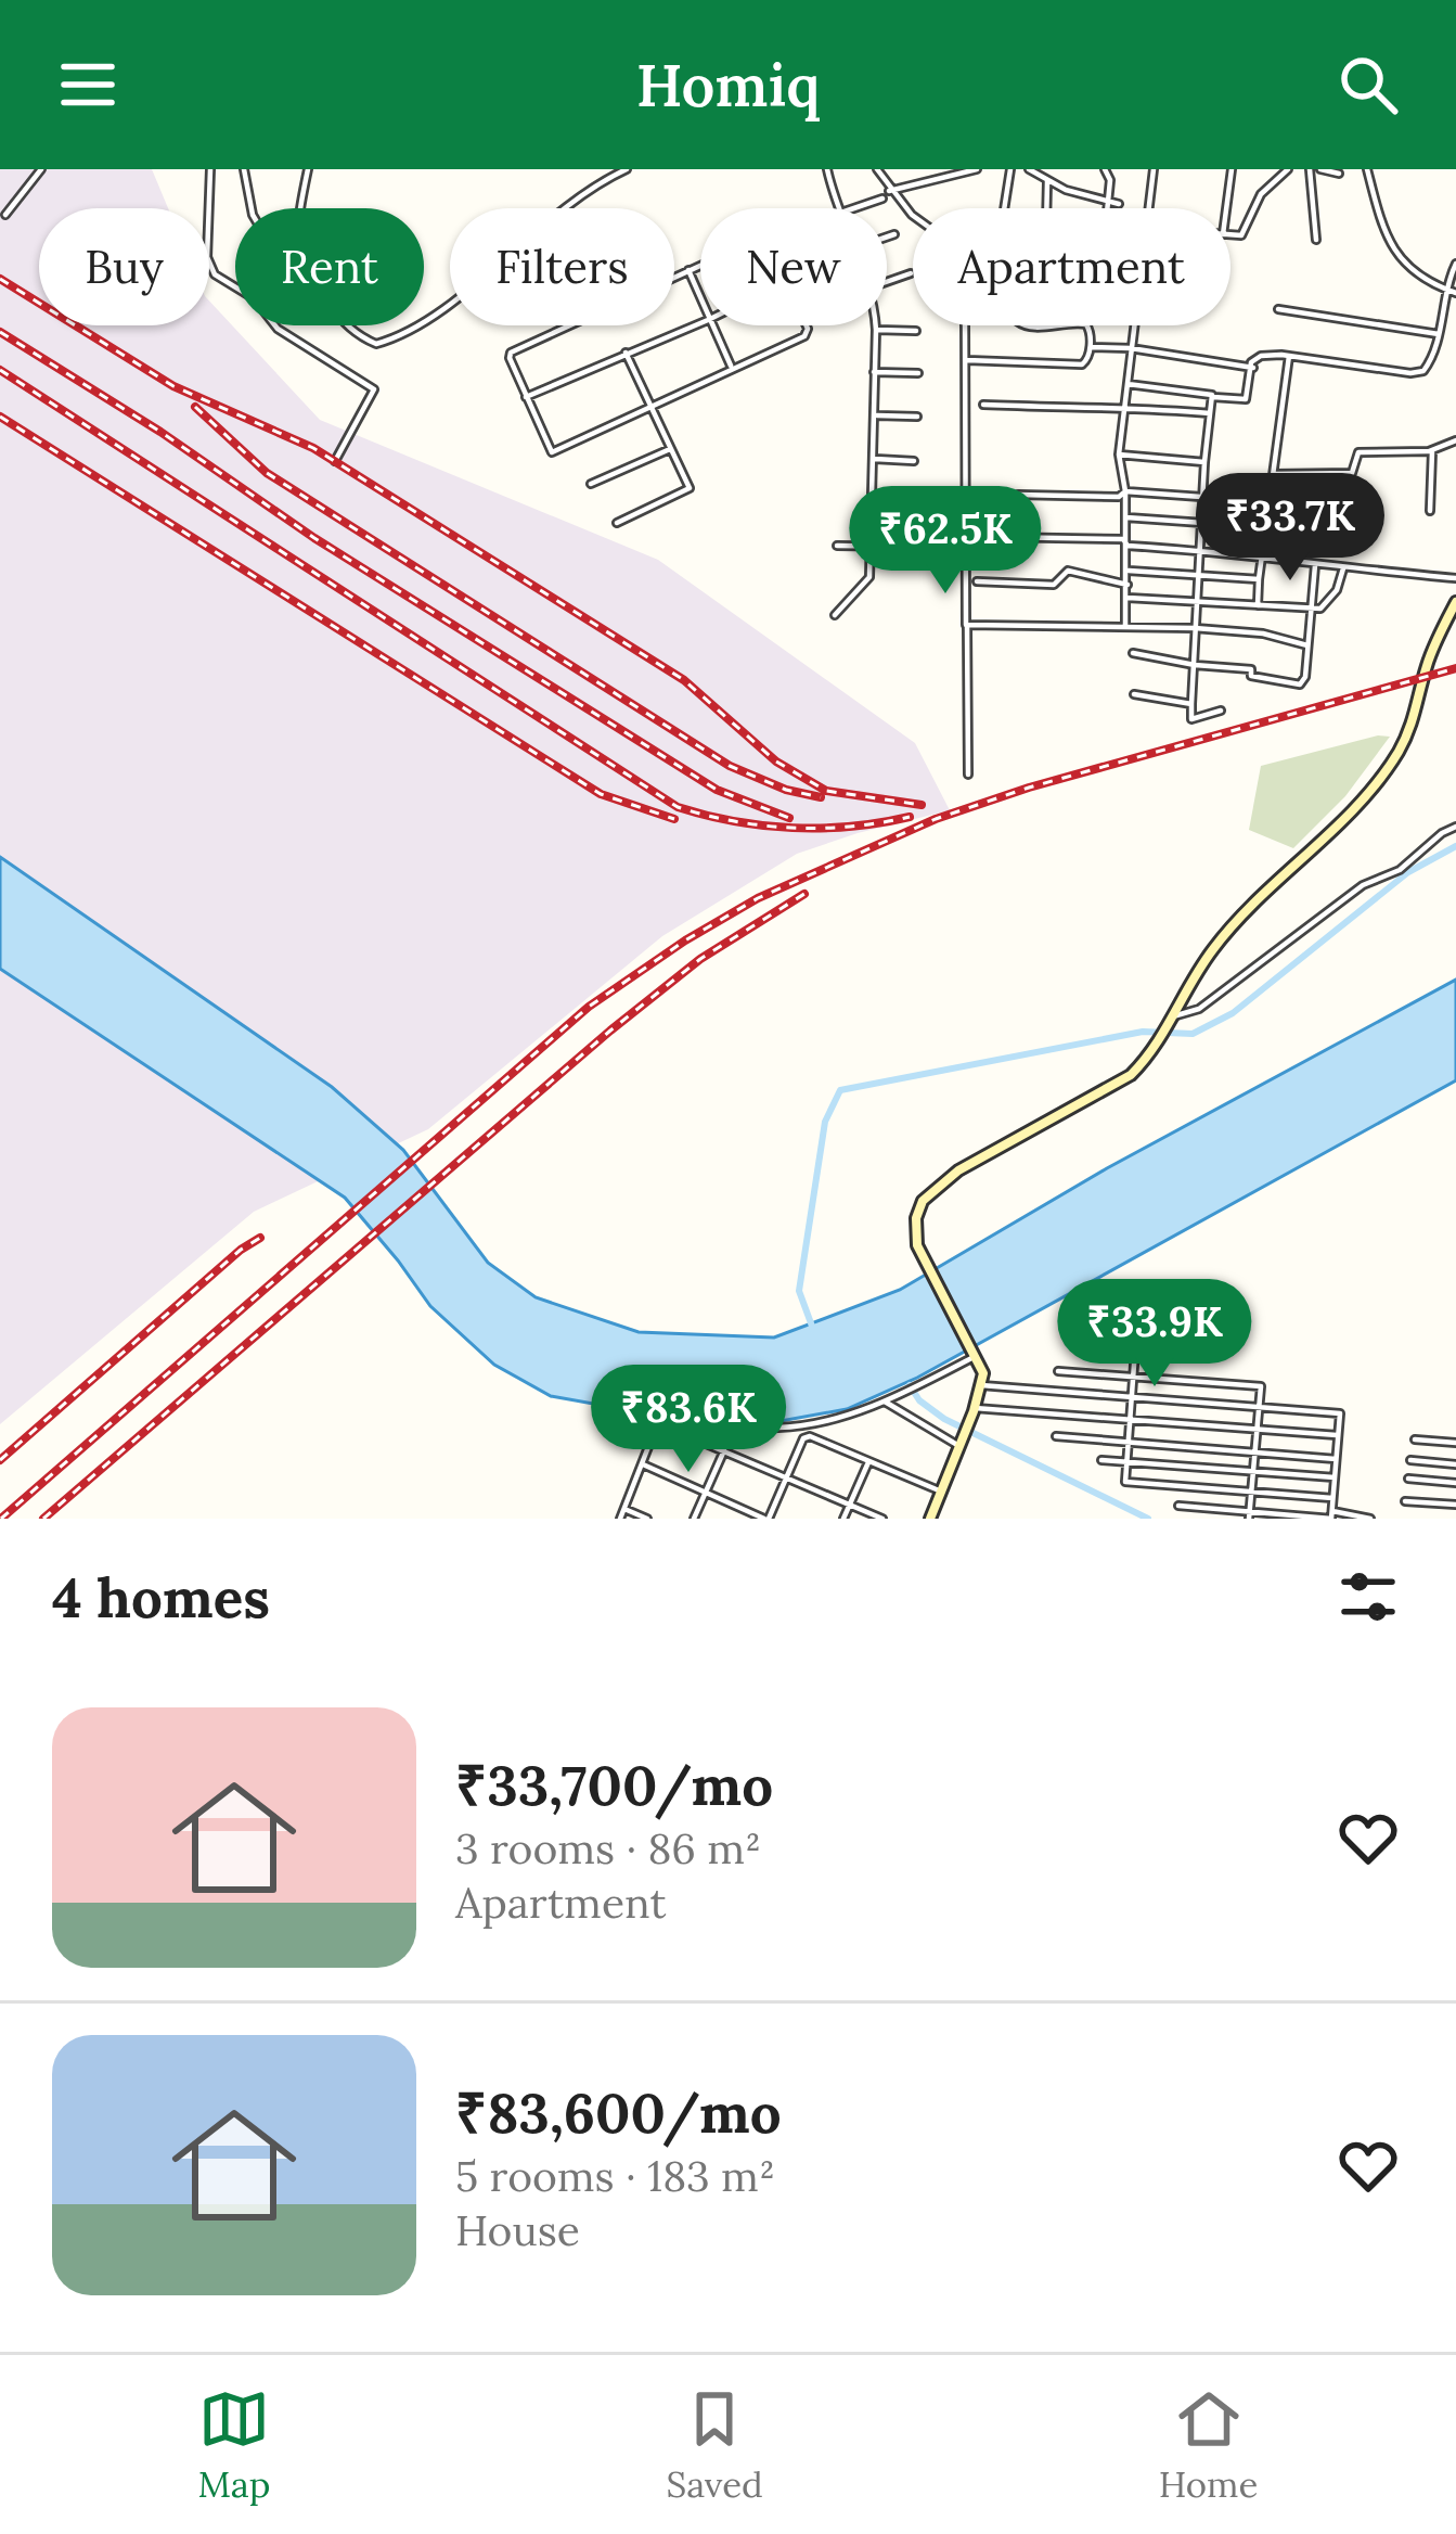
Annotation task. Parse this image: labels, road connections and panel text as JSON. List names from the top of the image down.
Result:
{
  "page": {
    "header": "Homiq",
    "chip": [
      "Buy",
      "Rent",
      "Filters",
      "New",
      "Apartment"
    ],
    "price": [
      "₹33.7K",
      "₹62.5K",
      "₹33.9K",
      "₹83.6K"
    ],
    "heading": "4 homes",
    "list": [
      {
        "name": "₹33,700/mo",
        "note": "3 rooms · 86 m² · Apartment"
      },
      {
        "name": "₹83,600/mo",
        "note": "5 rooms · 183 m² · House"
      }
    ],
    "tabs": ["Map", "Saved", "Home"]
  }
}
